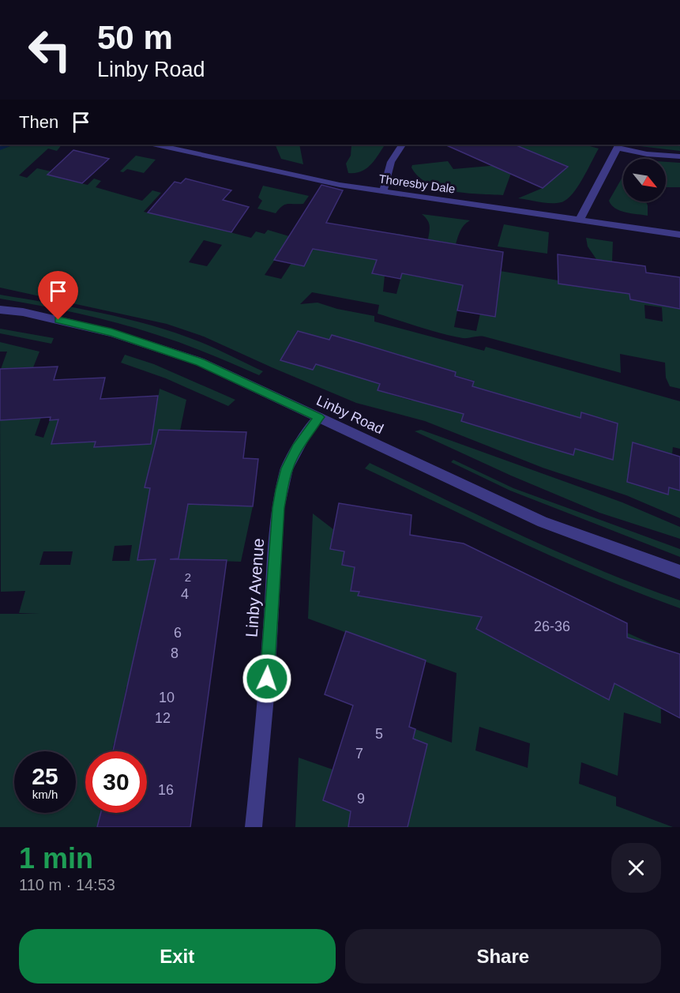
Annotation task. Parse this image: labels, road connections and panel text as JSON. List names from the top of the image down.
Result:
{
  "streets": {
    "street": ["Thoresby Dale", "Linby Road", "Linby Avenue"]
  },
  "crossings": [
    ["Linby Road", "Linby Avenue"]
  ],
  "house_numbers": [
    "2",
    "4",
    "26-36",
    "6",
    "8",
    "10",
    "12",
    "5",
    "7",
    "16",
    "9"
  ],
  "north": "bottom right",
  "page": {
    "turn": ["50 m", "Linby Road"],
    "then": "Then",
    "speed": "25 km/h",
    "limit": "30",
    "heading": ["1 min", "110 m · 14:53"],
    "buttons": ["Exit", "Share"]
  }
}
